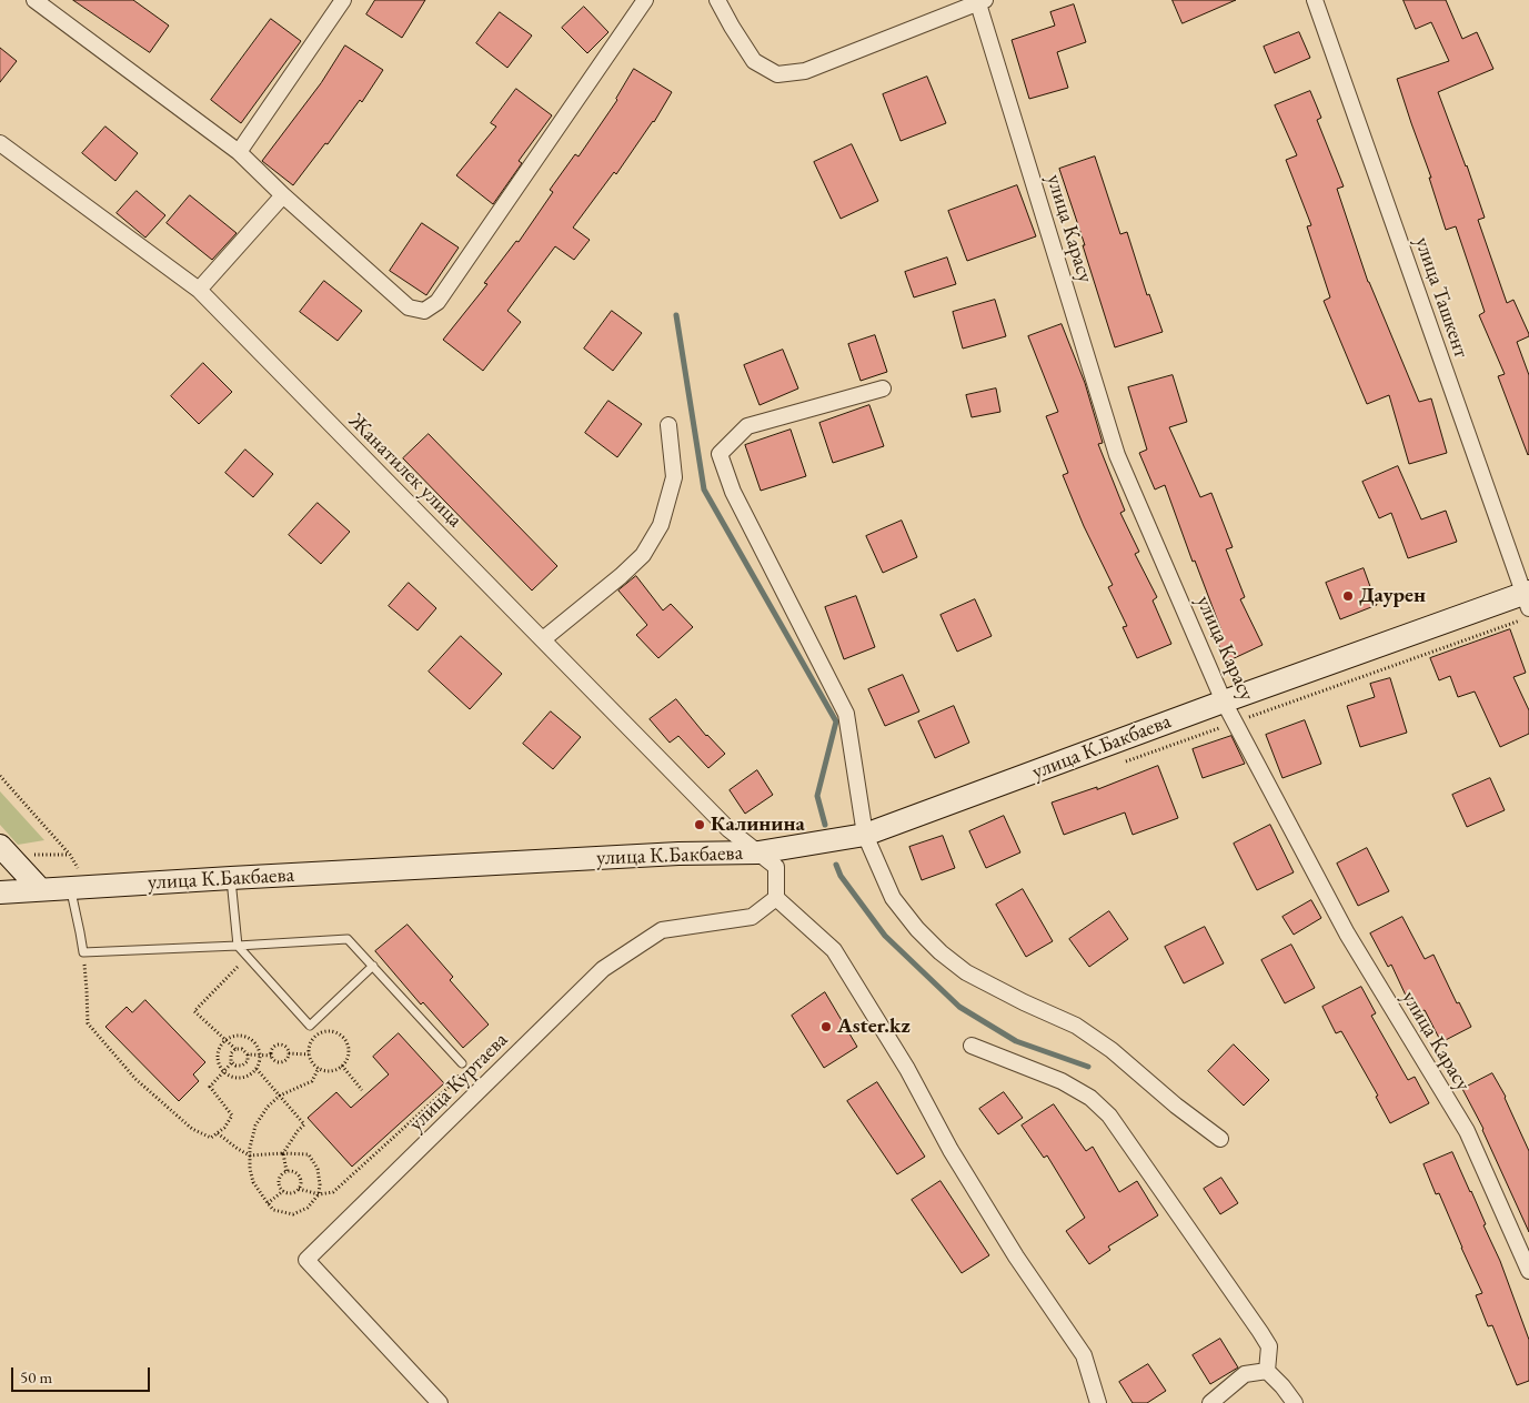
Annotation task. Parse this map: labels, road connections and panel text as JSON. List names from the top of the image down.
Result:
{
  "streets": {
    "street": [
      "улица Карасу",
      "улица Ташкент",
      "Жанатилек улица",
      "улица К.Бакбаева",
      "улица Куртаева"
    ]
  },
  "crossings": [
    ["улица Карасу", "улица К.Бакбаева"],
    ["улица Ташкент", "улица К.Бакбаева"],
    ["Жанатилек улица", "улица К.Бакбаева"]
  ],
  "places": ["Даурен", "Калинина", "Aster.kz"],
  "scale_bar": "50 m"
}
